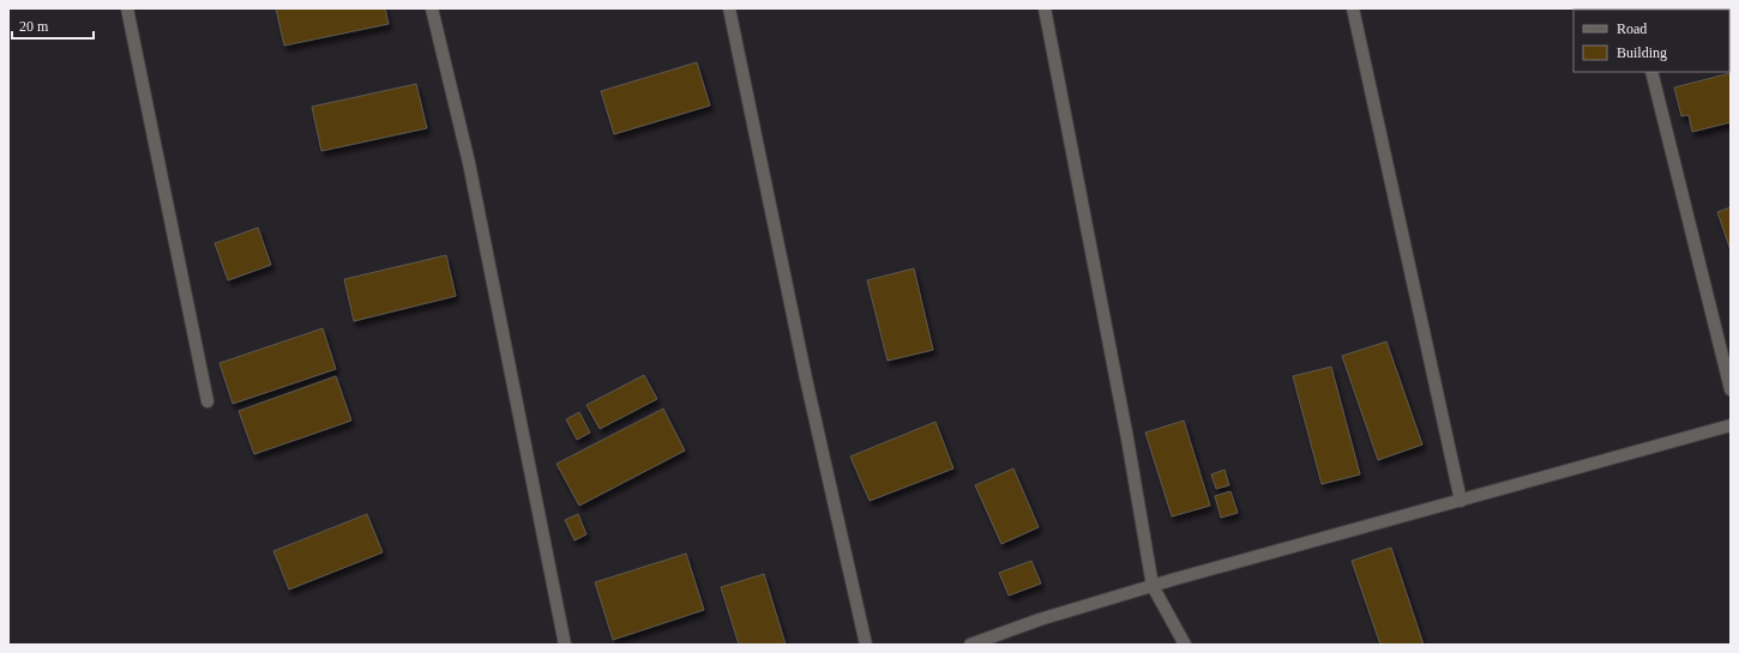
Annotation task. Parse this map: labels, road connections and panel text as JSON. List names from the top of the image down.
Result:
{
  "legend": ["Road", "Building"],
  "scale_bar": "20 m"
}
